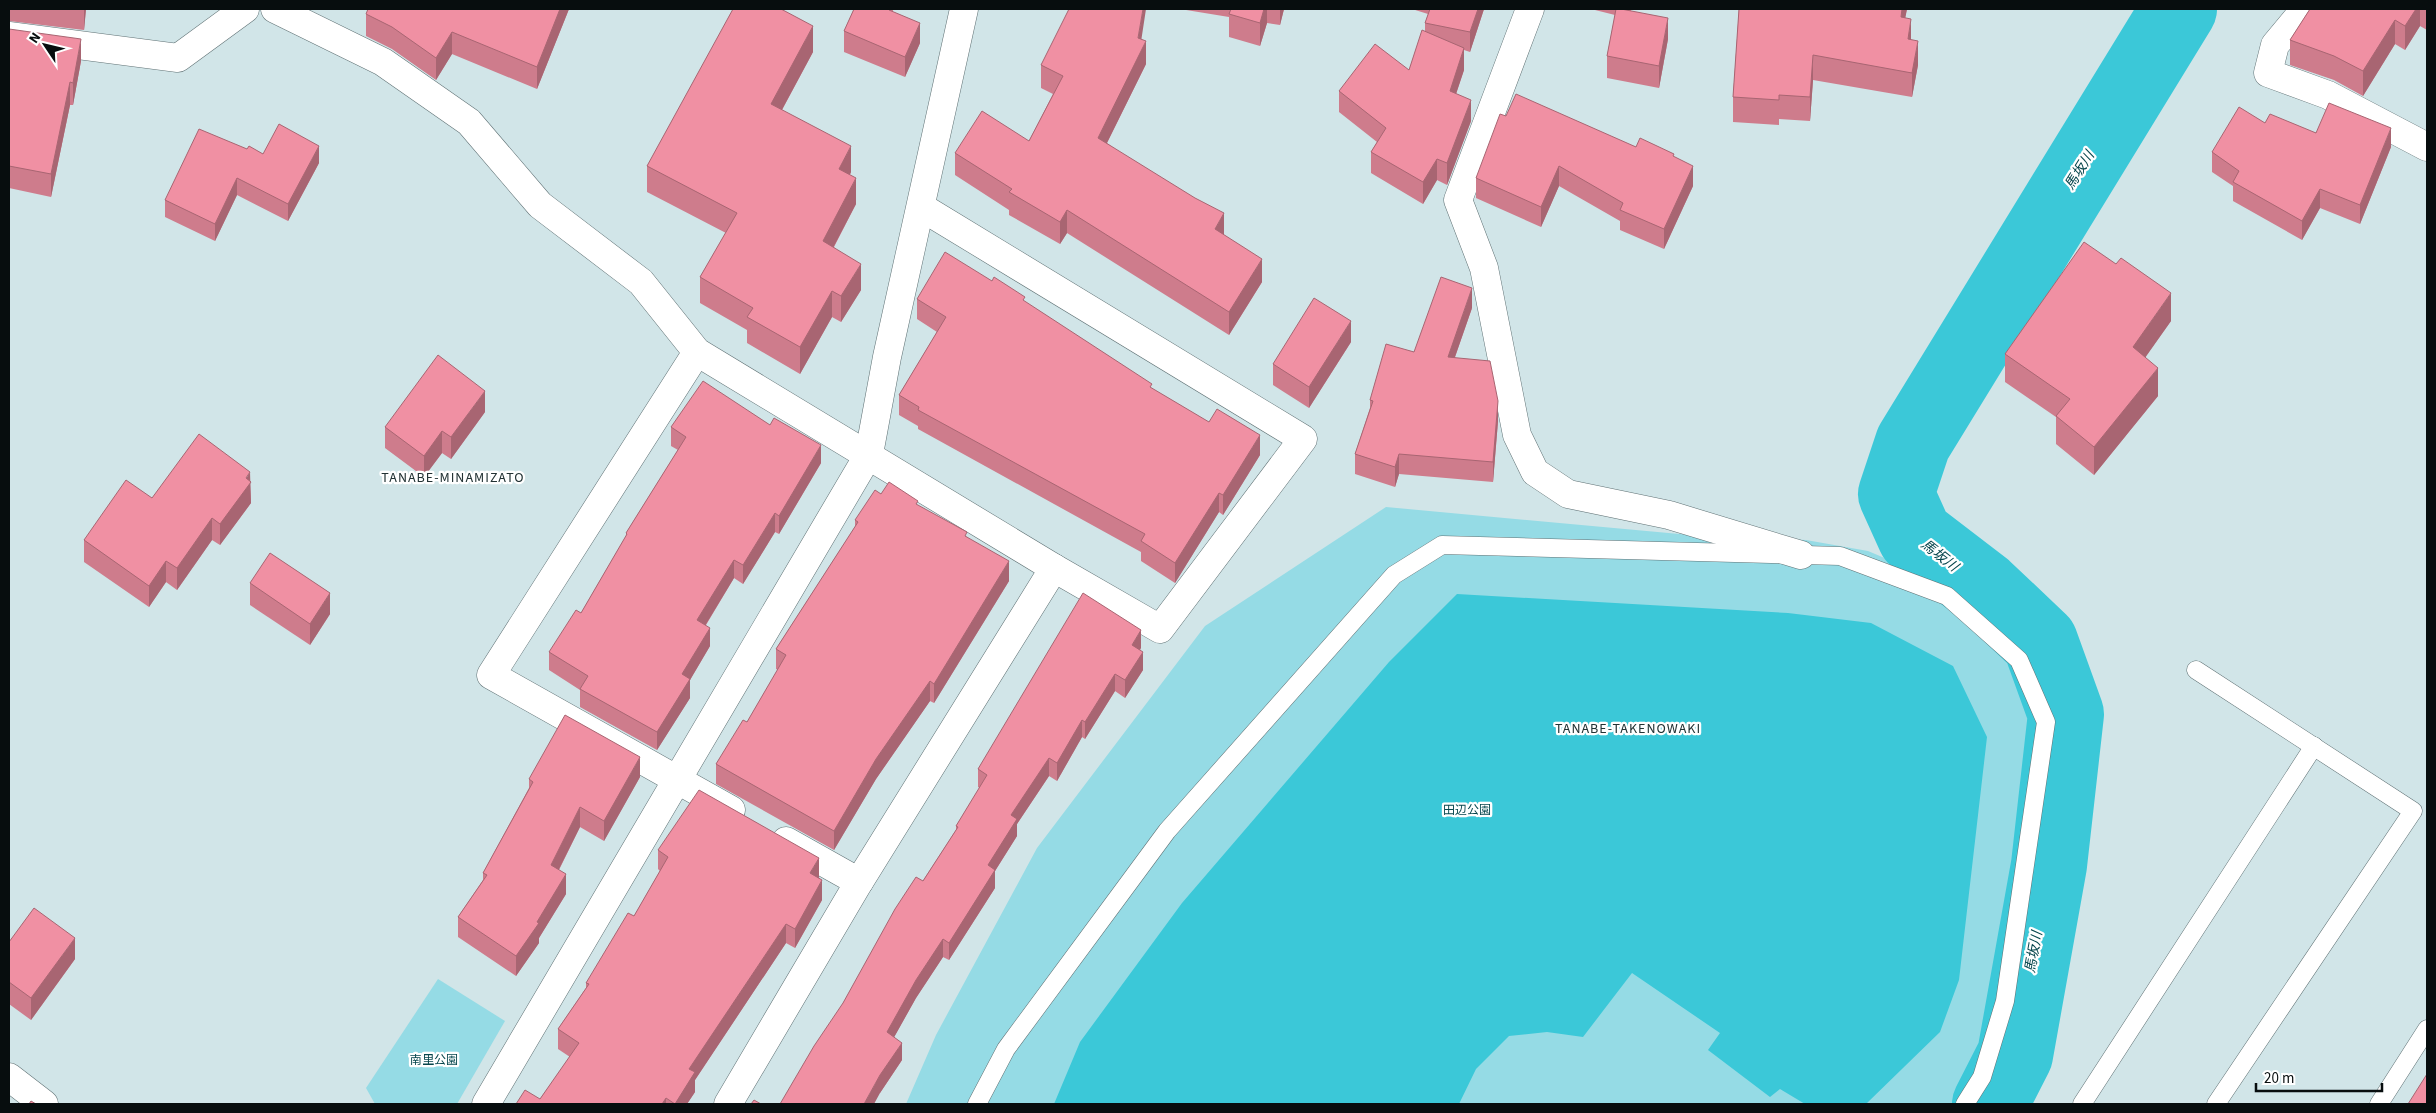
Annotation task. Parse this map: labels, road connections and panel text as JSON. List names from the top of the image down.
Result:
{
  "districts": ["TANABE-MINAMIZATO", "TANABE-TAKENOWAKI"],
  "water": ["馬坂川"],
  "parks": ["田辺公園", "南里公園"],
  "scale_bar": "20 m",
  "north": "top left"
}
